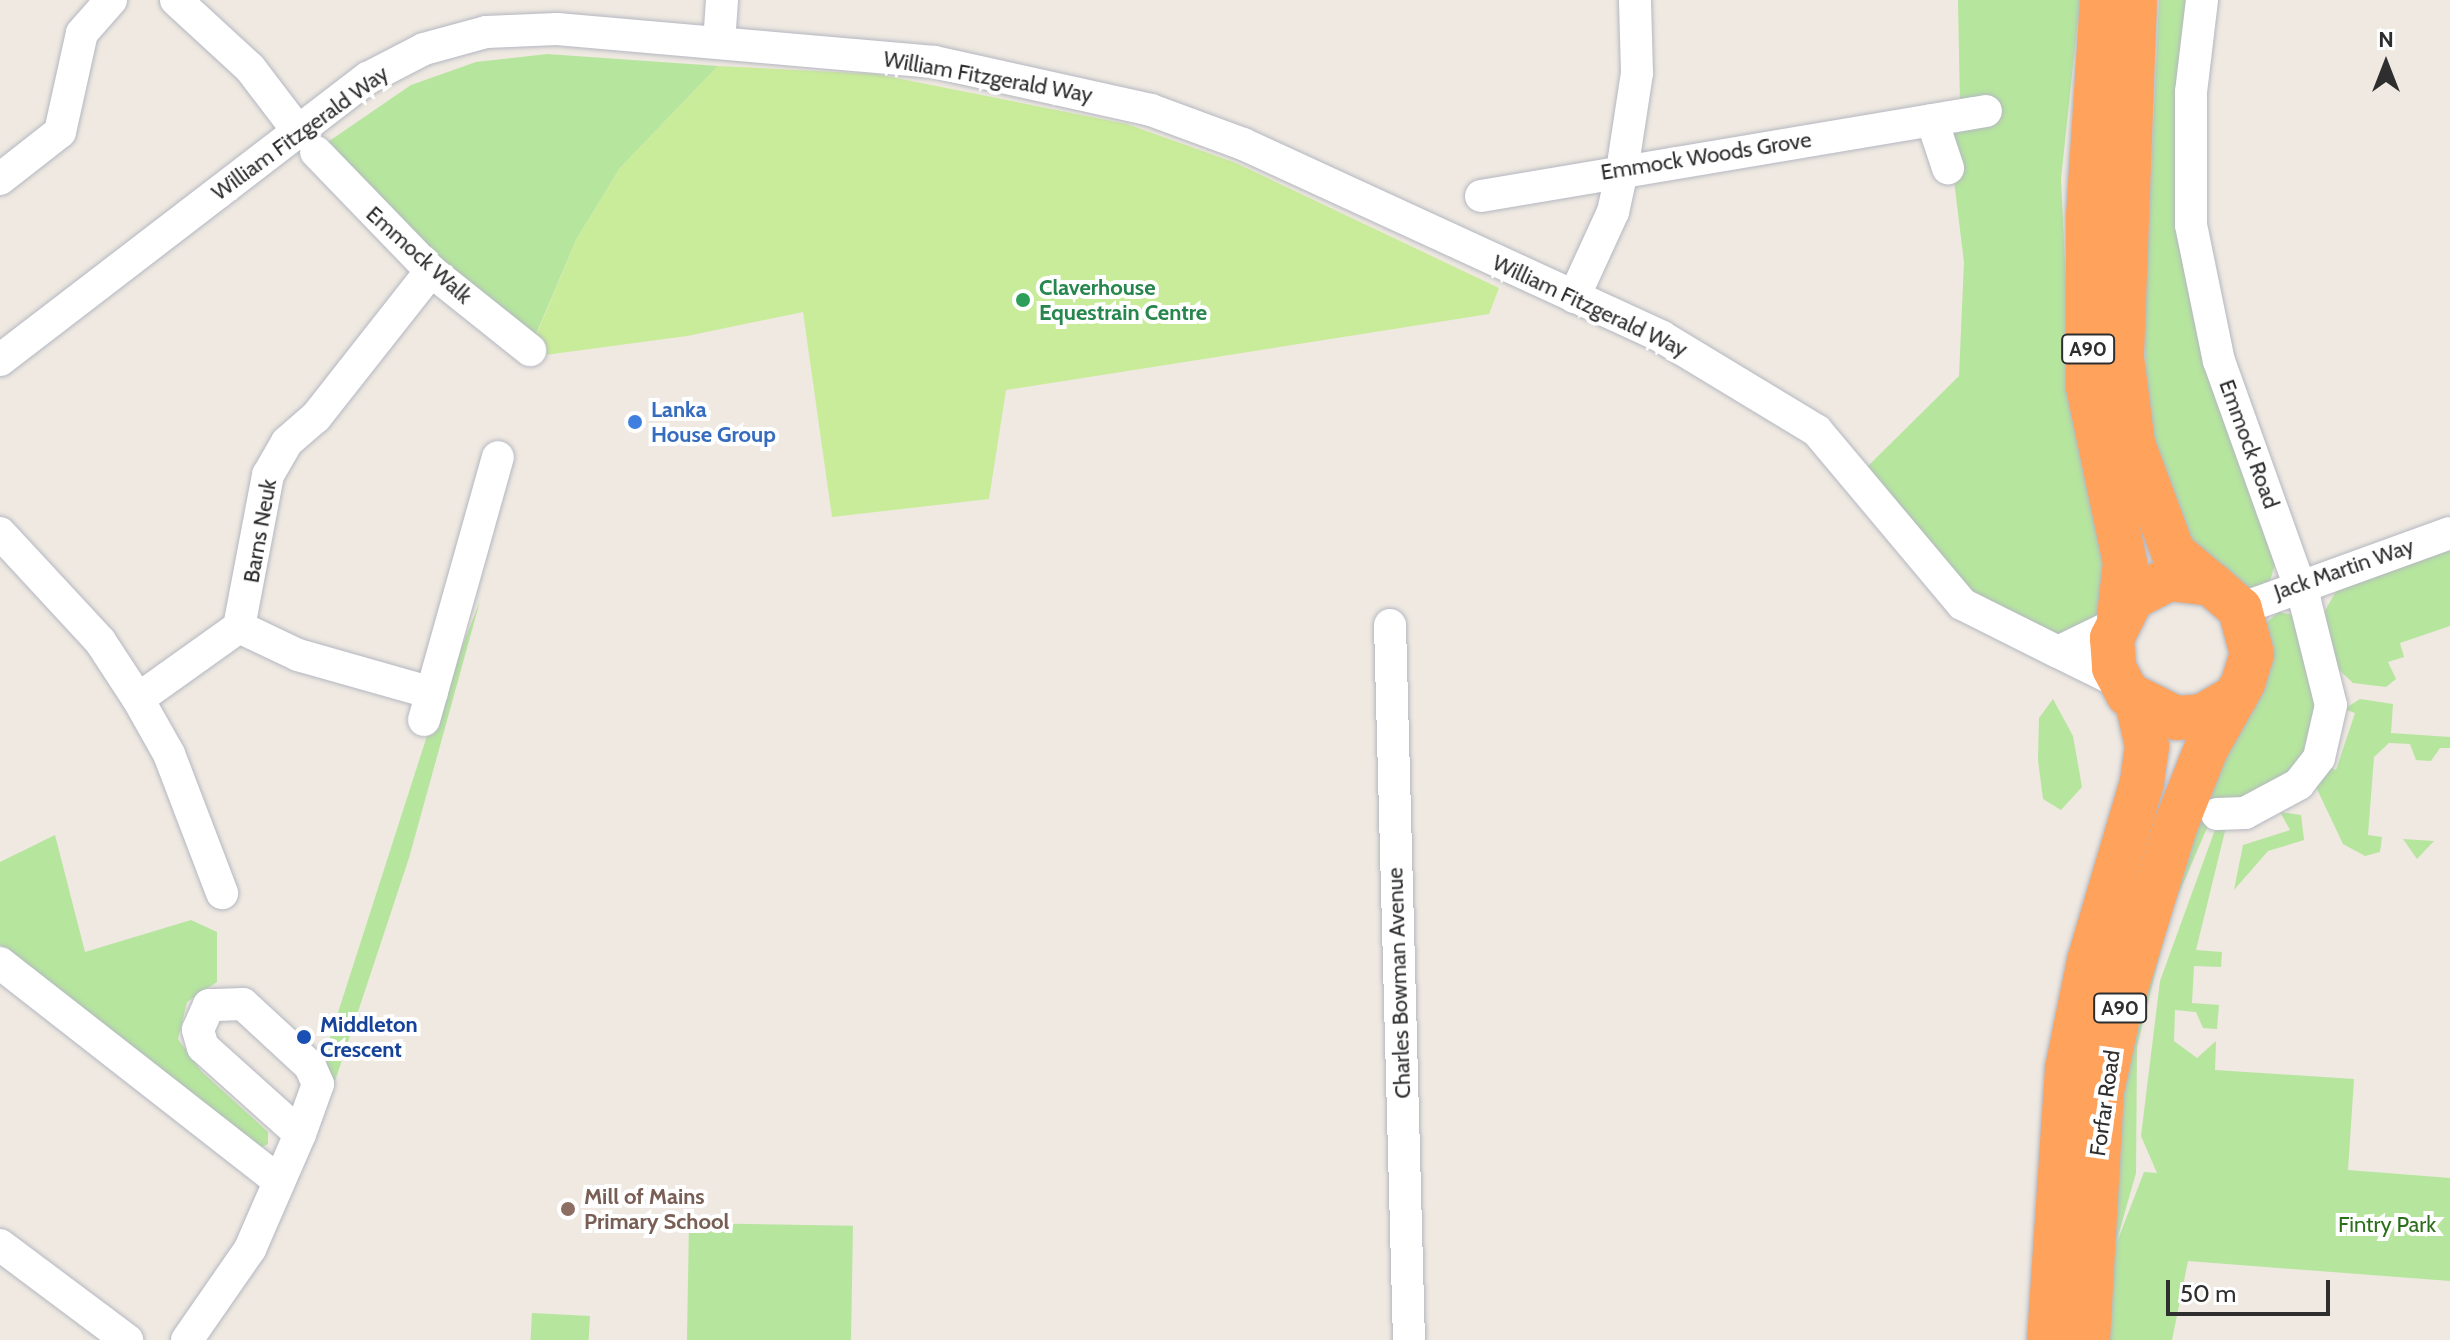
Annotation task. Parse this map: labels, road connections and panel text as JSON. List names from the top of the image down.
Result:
{
  "streets": {
    "highway": ["A90", "Forfar Road"],
    "street": [
      "William Fitzgerald Way",
      "Emmock Woods Grove",
      "Emmock Walk",
      "Emmock Road",
      "Barns Neuk",
      "Jack Martin Way",
      "Charles Bowman Avenue"
    ]
  },
  "crossings": [
    ["William Fitzgerald Way", "Emmock Walk"],
    ["William Fitzgerald Way", "A90"],
    ["William Fitzgerald Way", "Jack Martin Way"],
    ["William Fitzgerald Way", "Forfar Road"],
    ["Emmock Walk", "Barns Neuk"],
    ["A90", "Jack Martin Way"],
    ["A90", "Forfar Road"],
    ["Emmock Road", "Jack Martin Way"],
    ["Jack Martin Way", "Forfar Road"]
  ],
  "parks": ["Fintry Park"],
  "places": [
    "Claverhouse Equestrain Centre",
    "Lanka House Group",
    "Middleton Crescent",
    "Mill of Mains Primary School"
  ],
  "scale_bar": "50 m",
  "north": "top"
}
